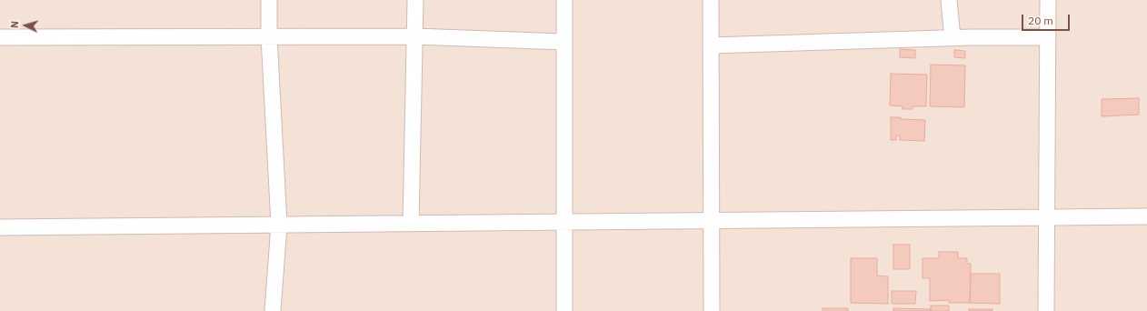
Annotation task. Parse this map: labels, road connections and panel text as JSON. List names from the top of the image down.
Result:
{
  "scale_bar": "20 m",
  "north": "left"
}
